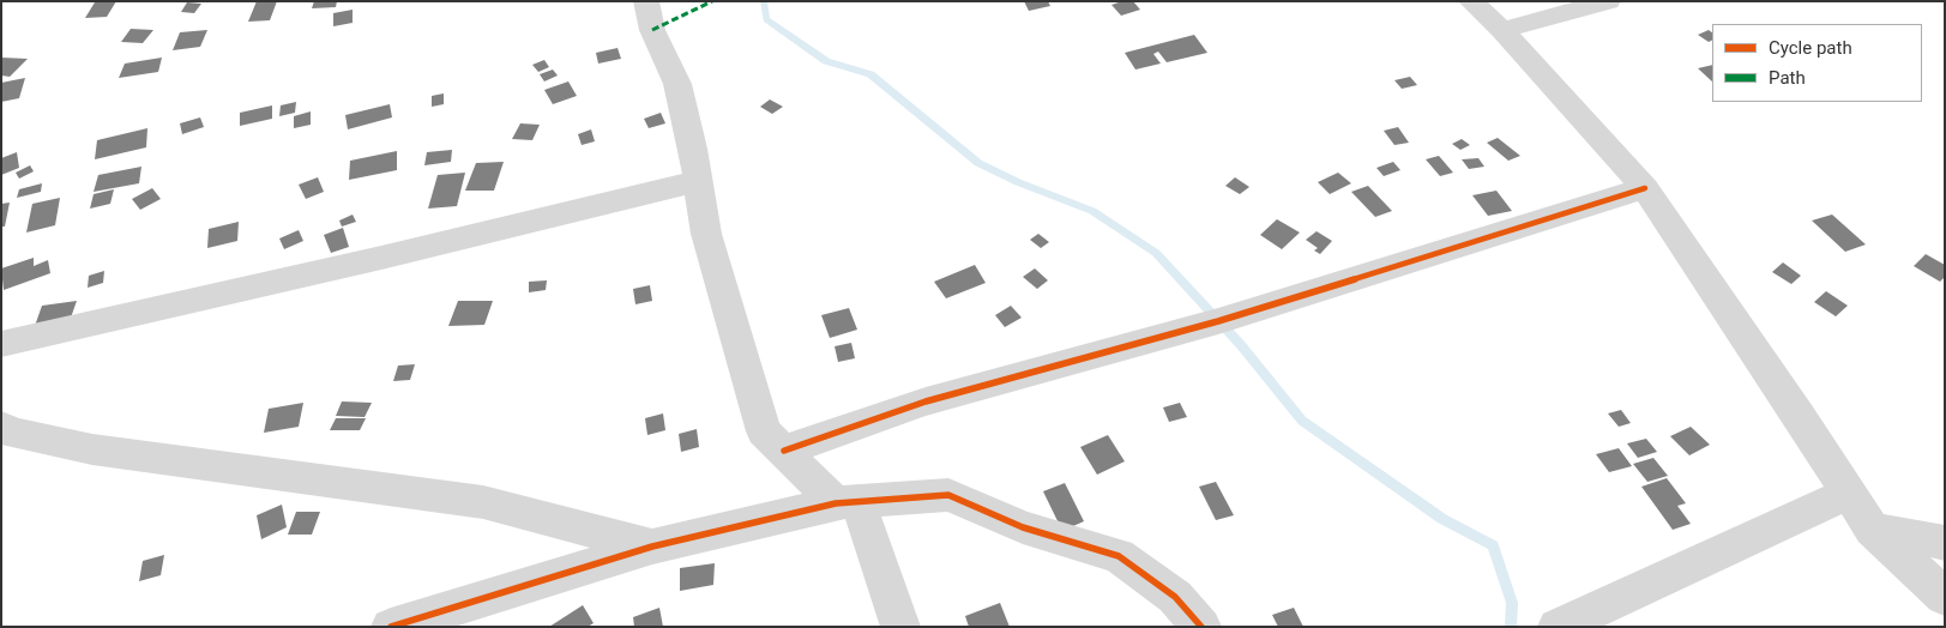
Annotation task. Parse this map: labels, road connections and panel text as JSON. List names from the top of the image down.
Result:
{
  "legend": ["Cycle path", "Path"]
}
